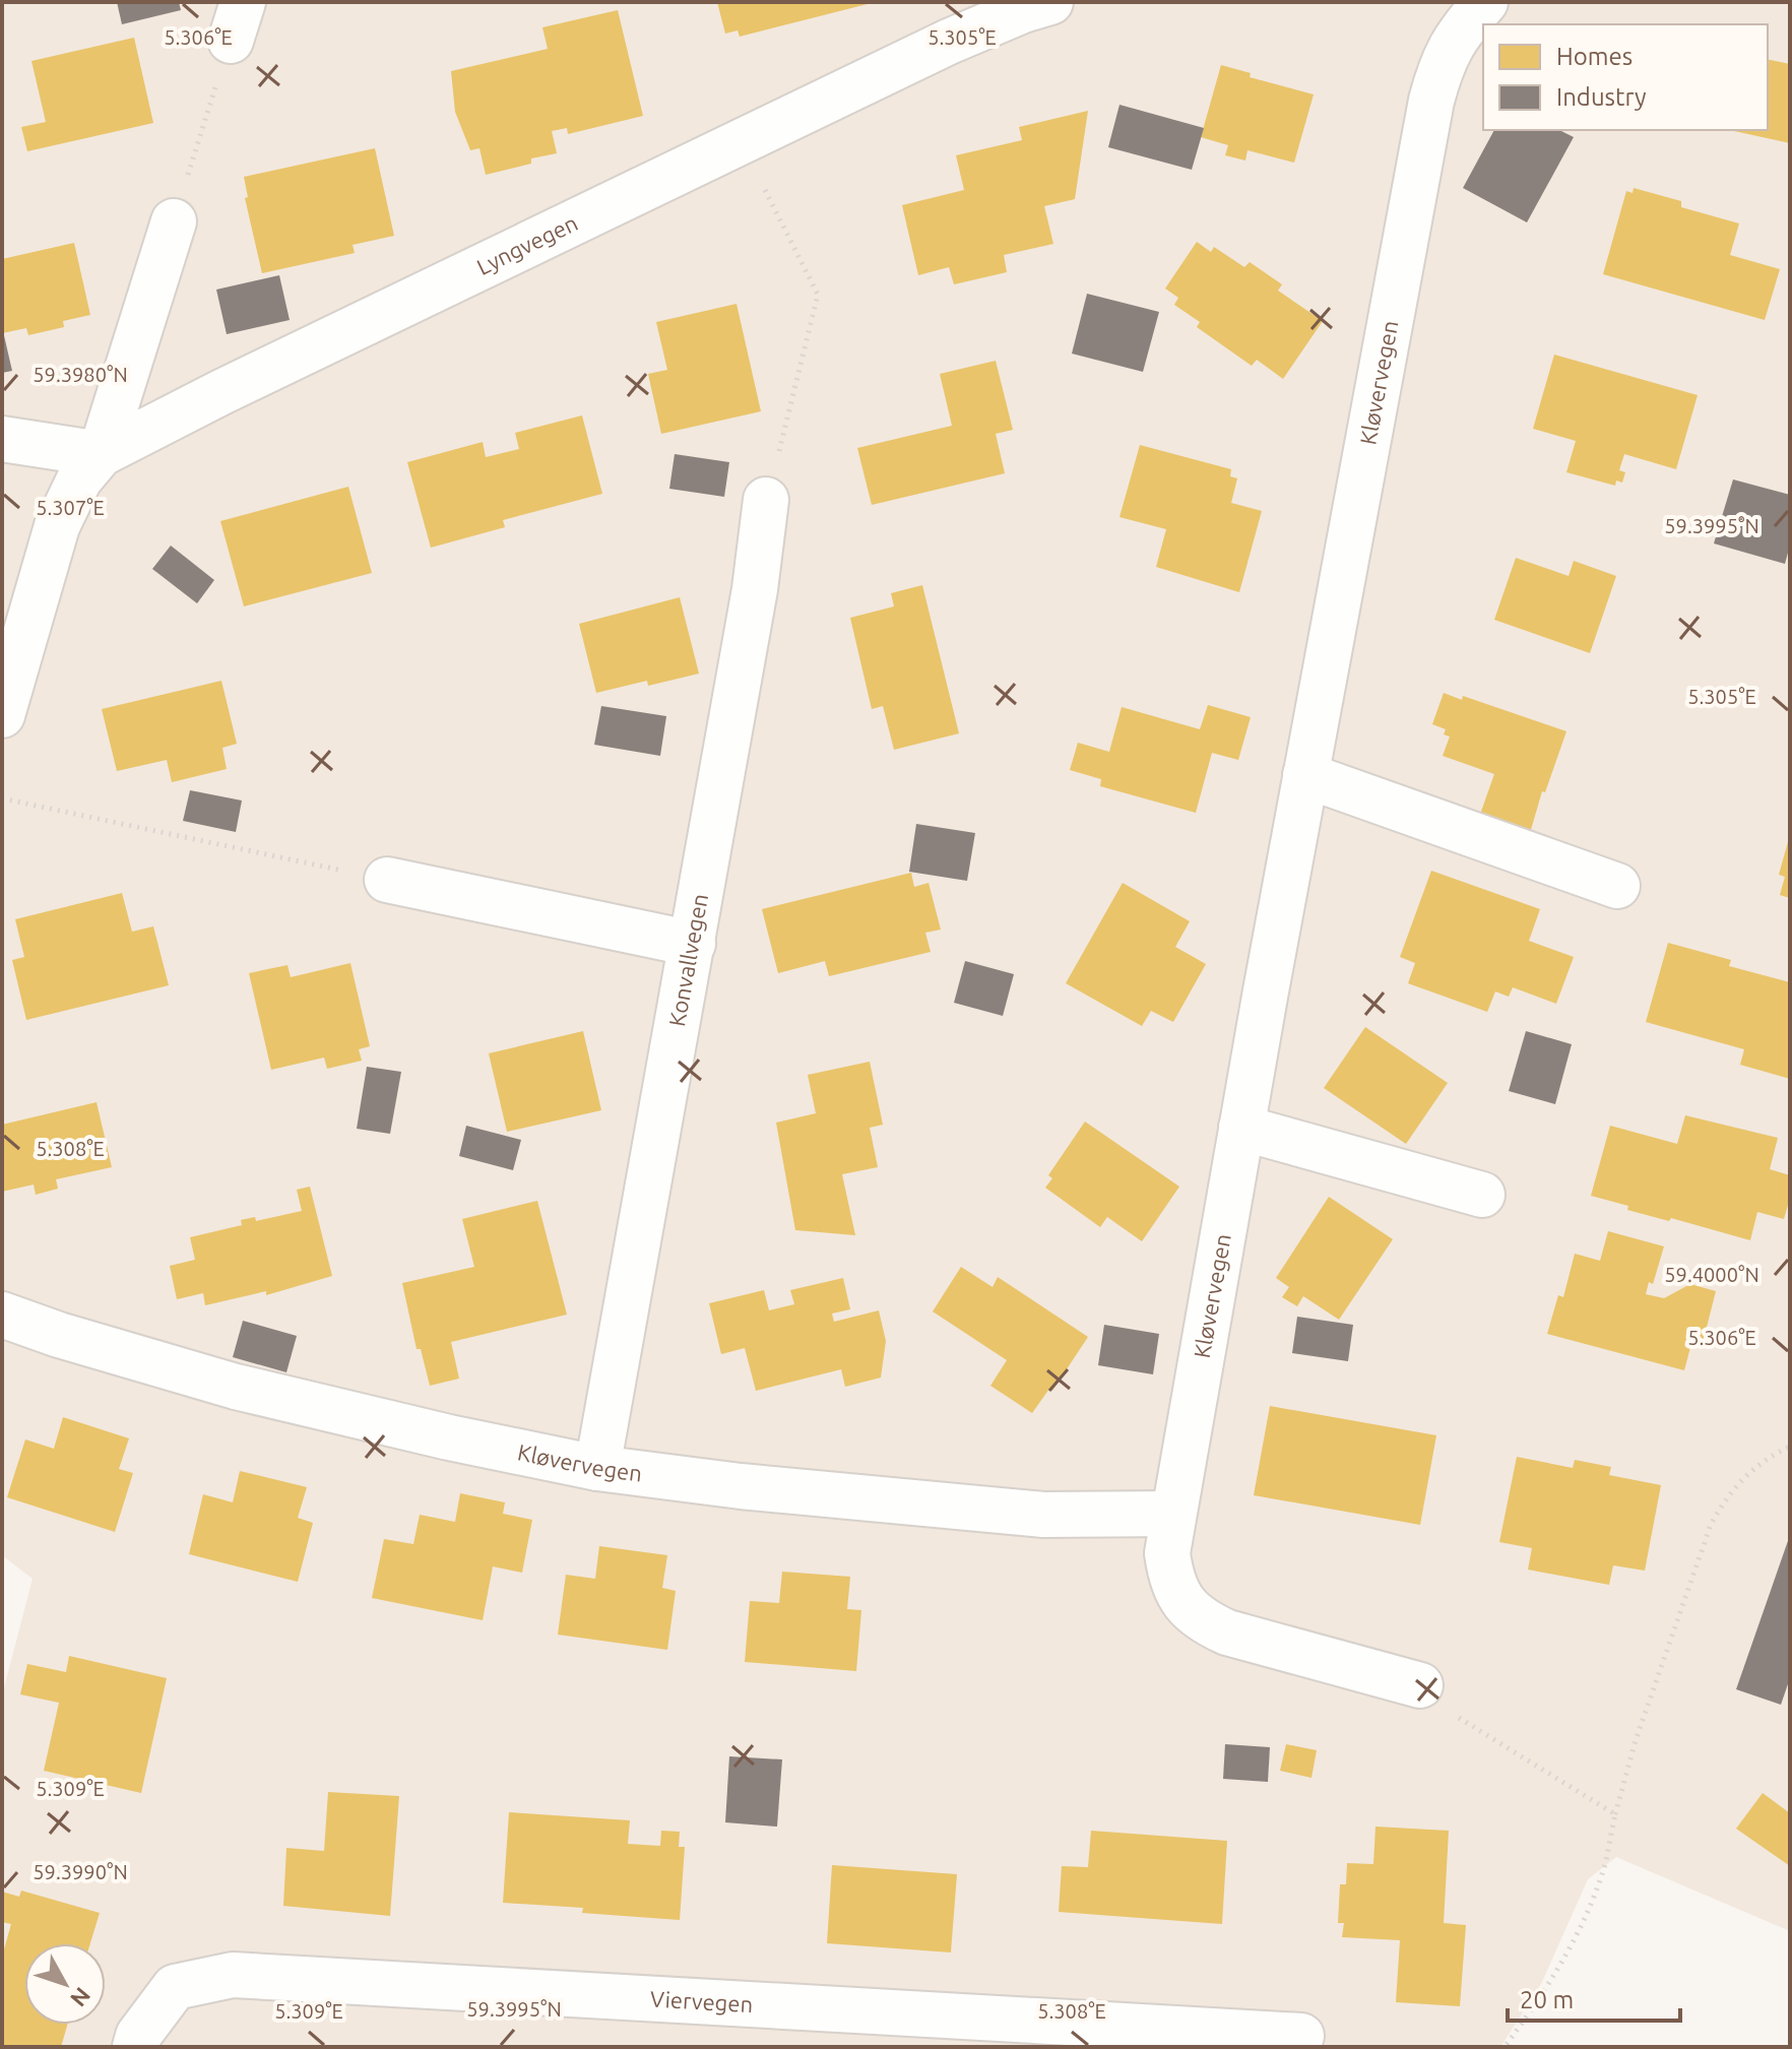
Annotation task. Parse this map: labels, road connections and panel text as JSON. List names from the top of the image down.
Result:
{
  "streets": {
    "street": [
      "Lyngvegen",
      "Kløvervegen",
      "Konvallvegen",
      "Viervegen"
    ]
  },
  "crossings": [
    ["Kløvervegen", "Konvallvegen"]
  ],
  "legend": ["Homes", "Industry"],
  "scale_bar": "20 m",
  "north": "bottom right",
  "coordinates": [
    "5.306°E",
    "5.305°E",
    "59.3980°N",
    "5.307°E",
    "59.3995°N",
    "5.308°E",
    "59.4000°N",
    "5.309°E",
    "59.3990°N"
  ]
}
